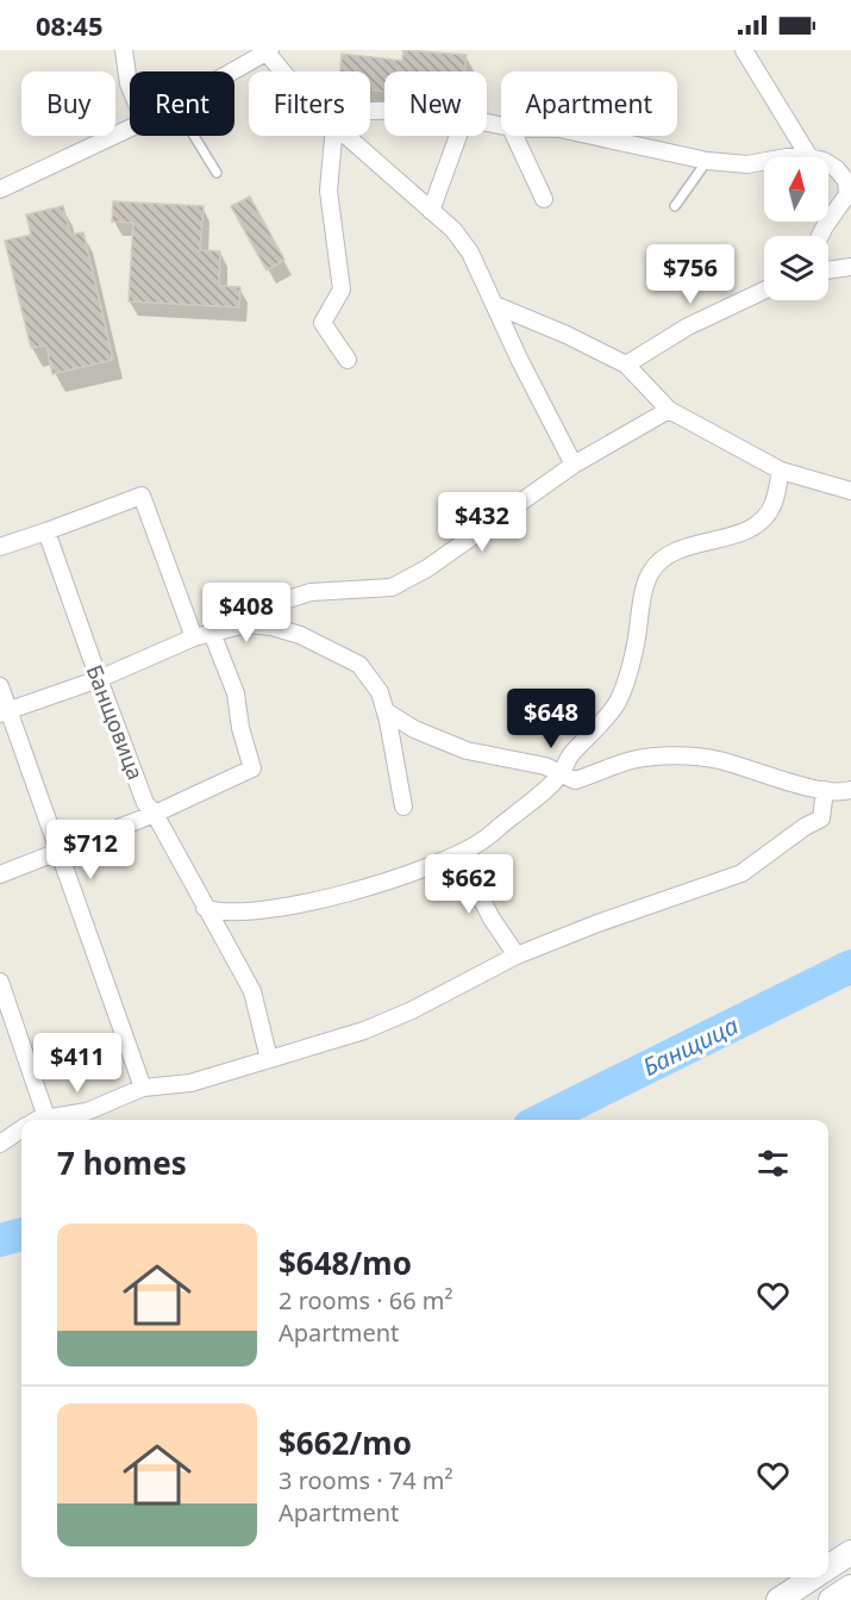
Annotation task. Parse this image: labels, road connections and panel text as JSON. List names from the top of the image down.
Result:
{
  "streets": {
    "street": ["Банщовица"]
  },
  "water": ["Банщица"],
  "north": "top",
  "page": {
    "status": "08:45",
    "chip": [
      "Buy",
      "Rent",
      "Filters",
      "New",
      "Apartment"
    ],
    "price": [
      "$756",
      "$432",
      "$408",
      "$648",
      "$712",
      "$662",
      "$411"
    ],
    "heading": "7 homes",
    "list": [
      {
        "name": "$648/mo",
        "note": "2 rooms · 66 m² · Apartment"
      },
      {
        "name": "$662/mo",
        "note": "3 rooms · 74 m² · Apartment"
      }
    ]
  }
}
